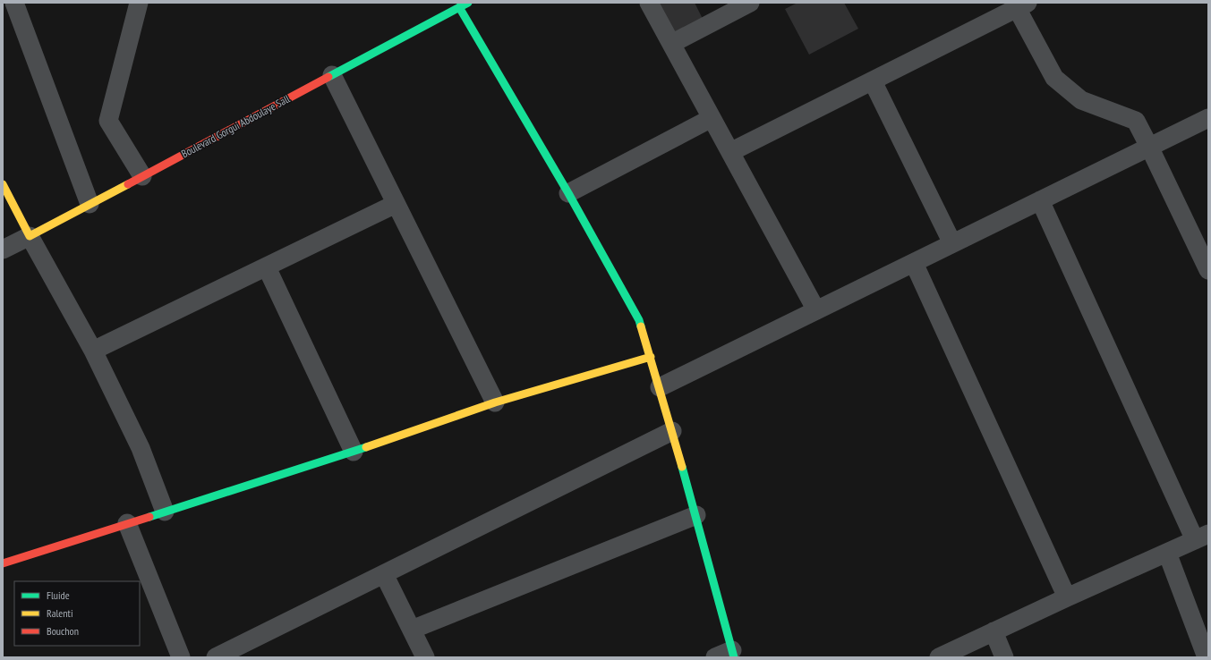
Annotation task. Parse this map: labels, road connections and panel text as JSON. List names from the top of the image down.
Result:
{
  "streets": {
    "street": ["Boulevard Gorgui Abdoulaye Sall"]
  },
  "legend": ["Fluide", "Ralenti", "Bouchon"]
}
